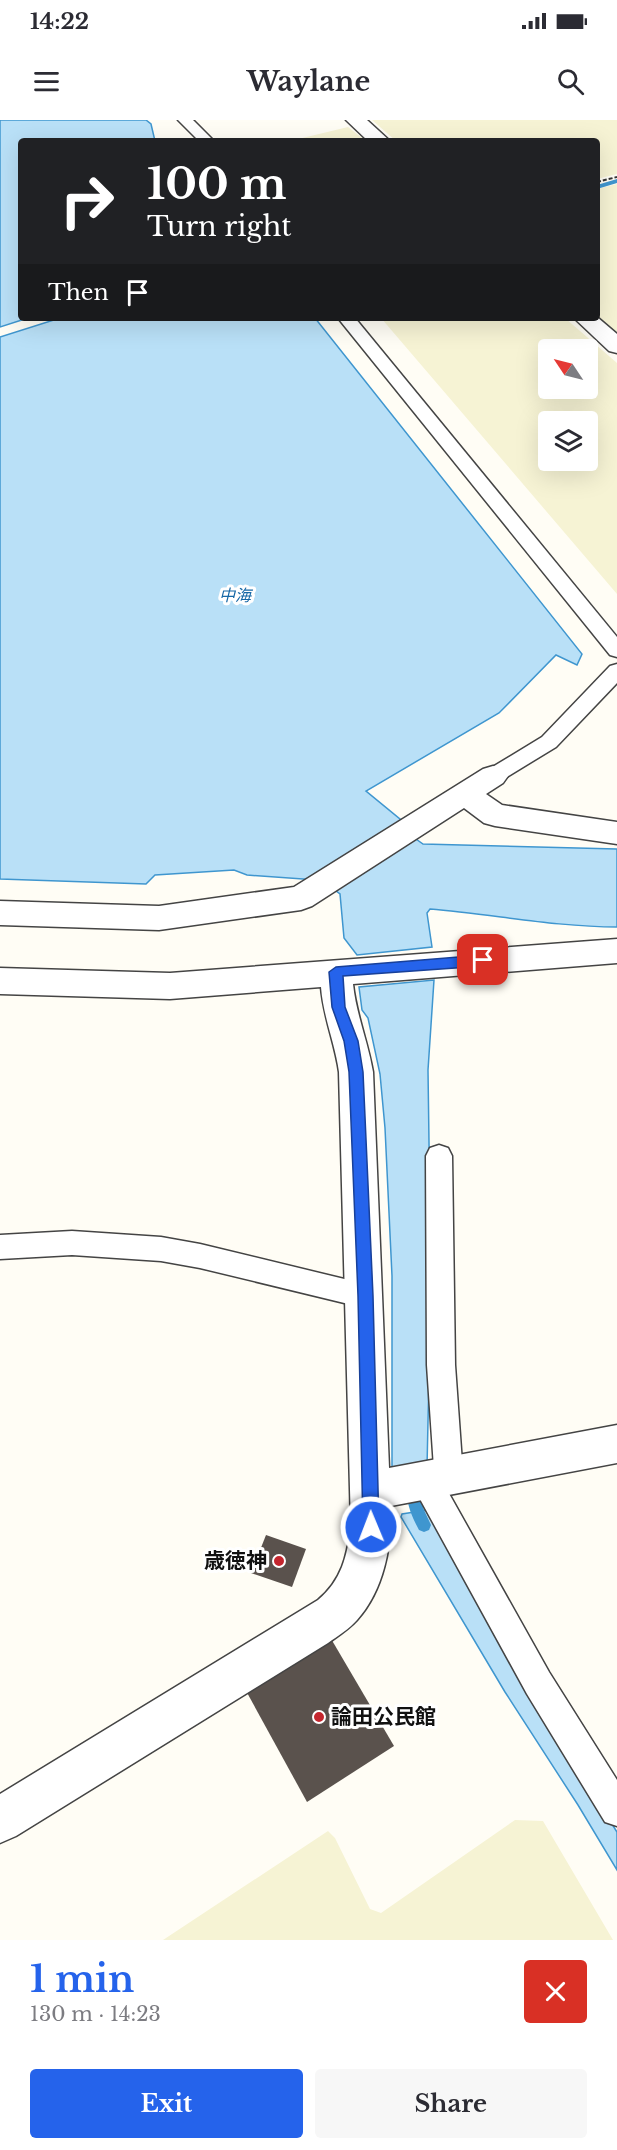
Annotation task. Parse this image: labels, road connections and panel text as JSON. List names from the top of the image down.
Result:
{
  "water": ["中海"],
  "places": ["歳徳神", "論田公民館"],
  "north": "top left",
  "page": {
    "status": "14:22",
    "header": "Waylane",
    "turn": ["100 m", "Turn right"],
    "then": "Then",
    "heading": ["1 min", "130 m · 14:23"],
    "buttons": ["Exit", "Share"]
  }
}
